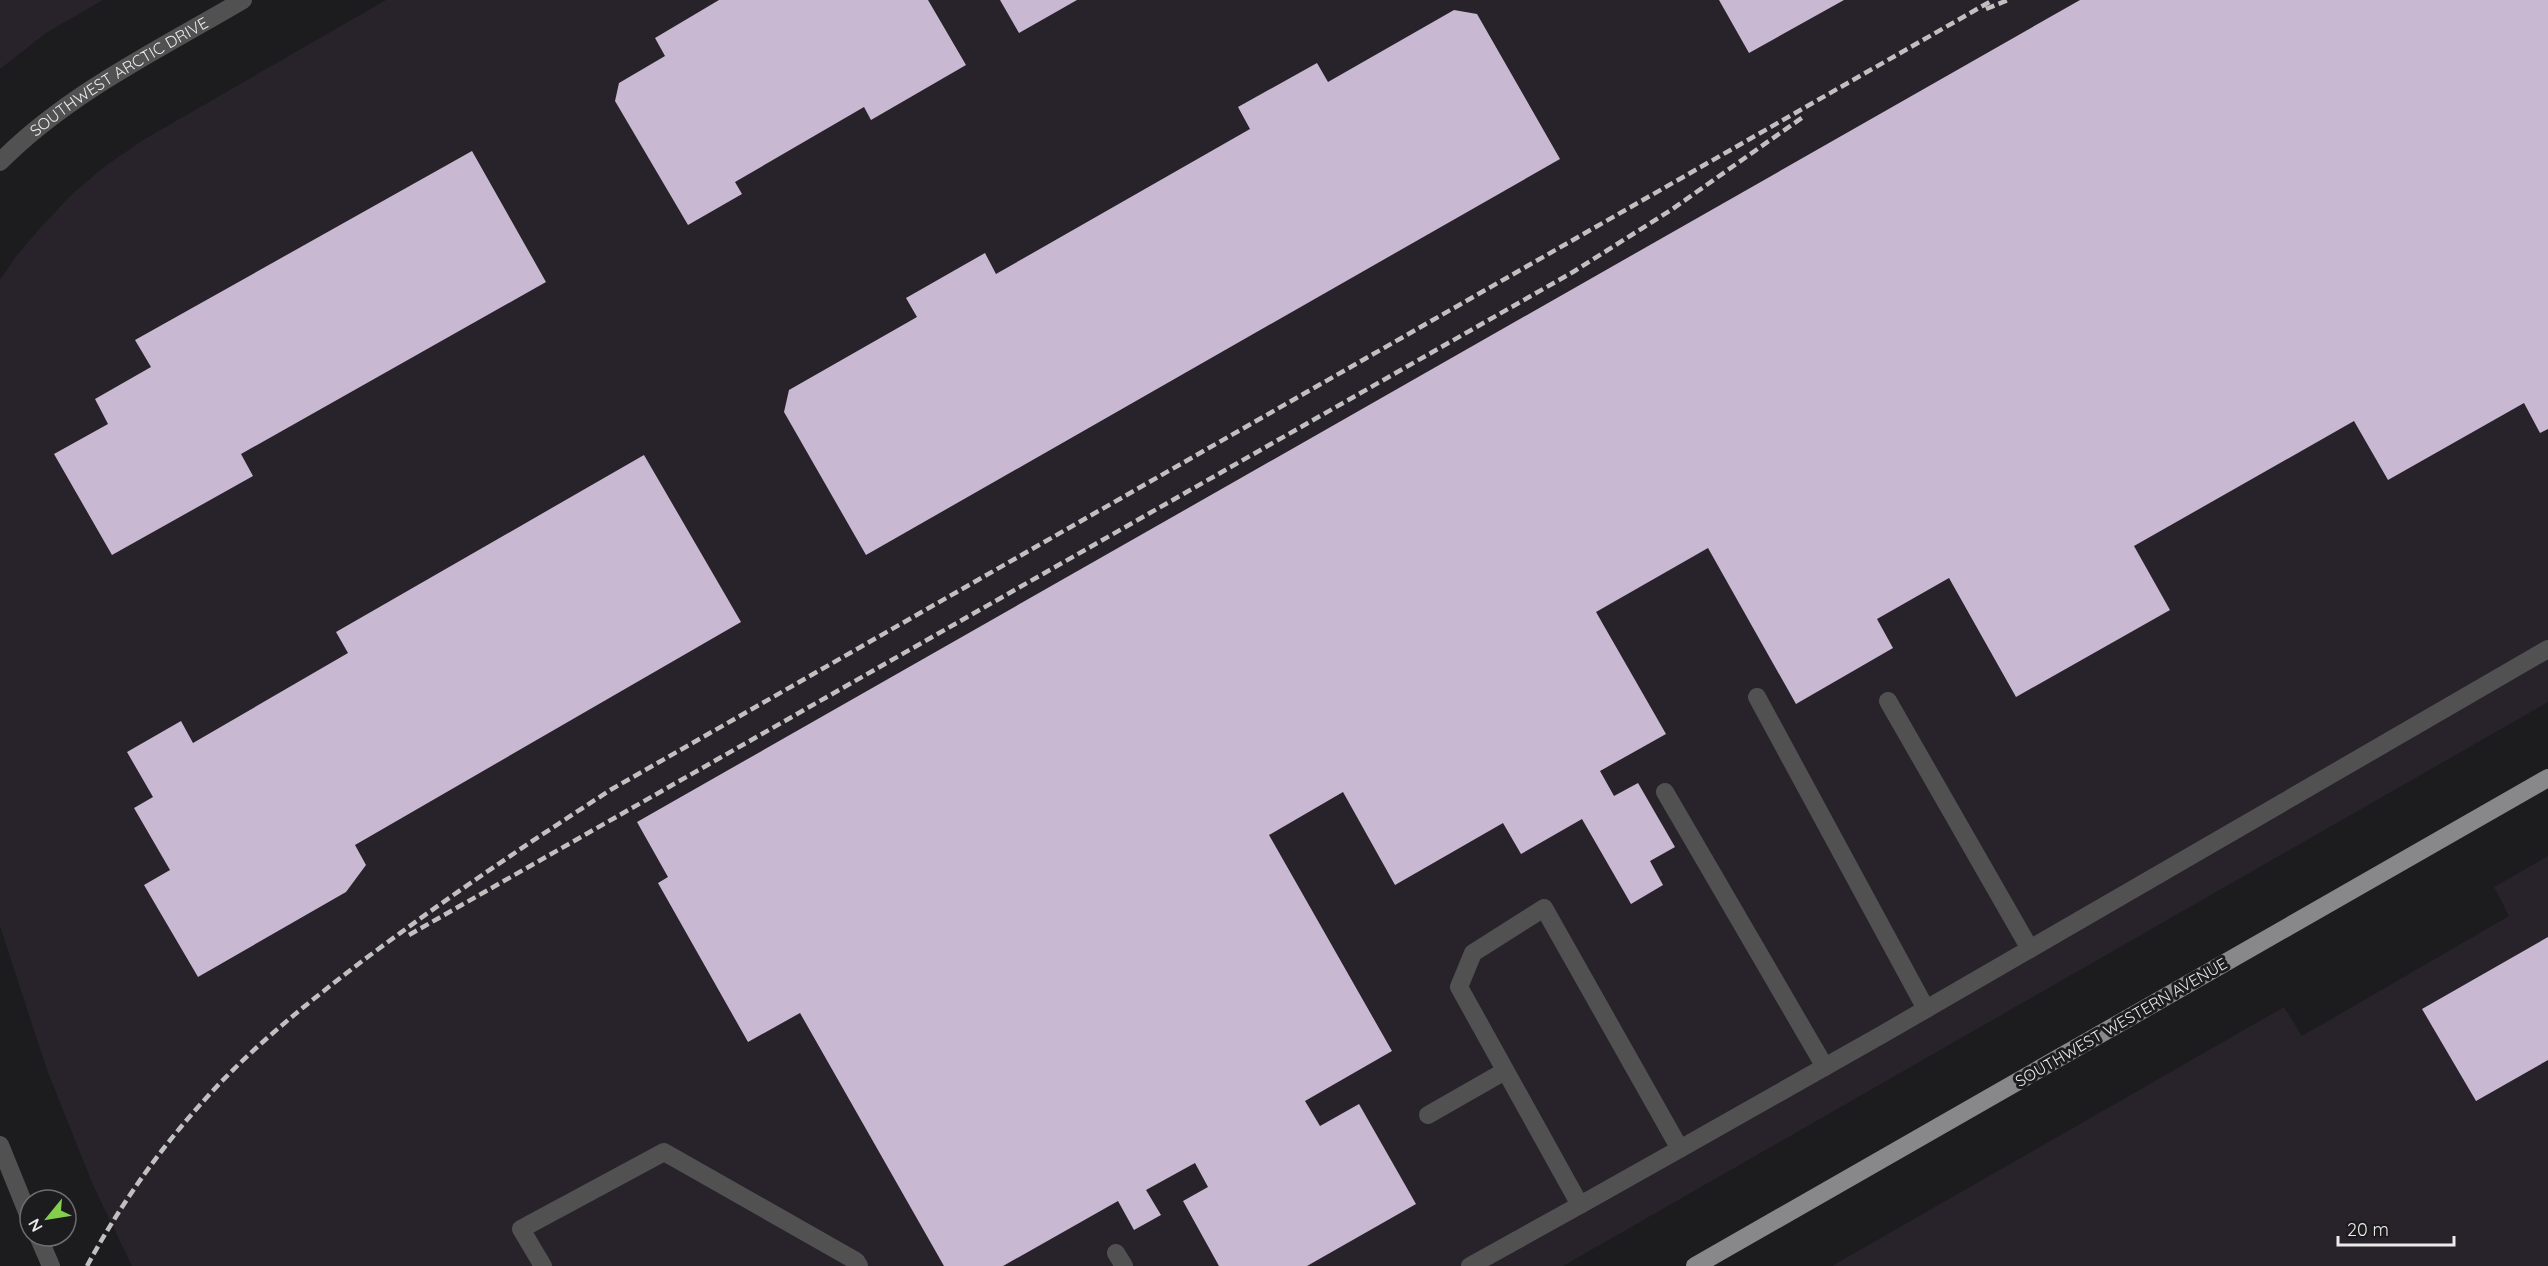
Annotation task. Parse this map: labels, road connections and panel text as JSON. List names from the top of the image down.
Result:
{
  "streets": {
    "main road": ["SOUTHWEST WESTERN AVENUE"],
    "street": ["SOUTHWEST ARCTIC DRIVE"]
  },
  "scale_bar": "20 m",
  "north": "bottom left"
}
